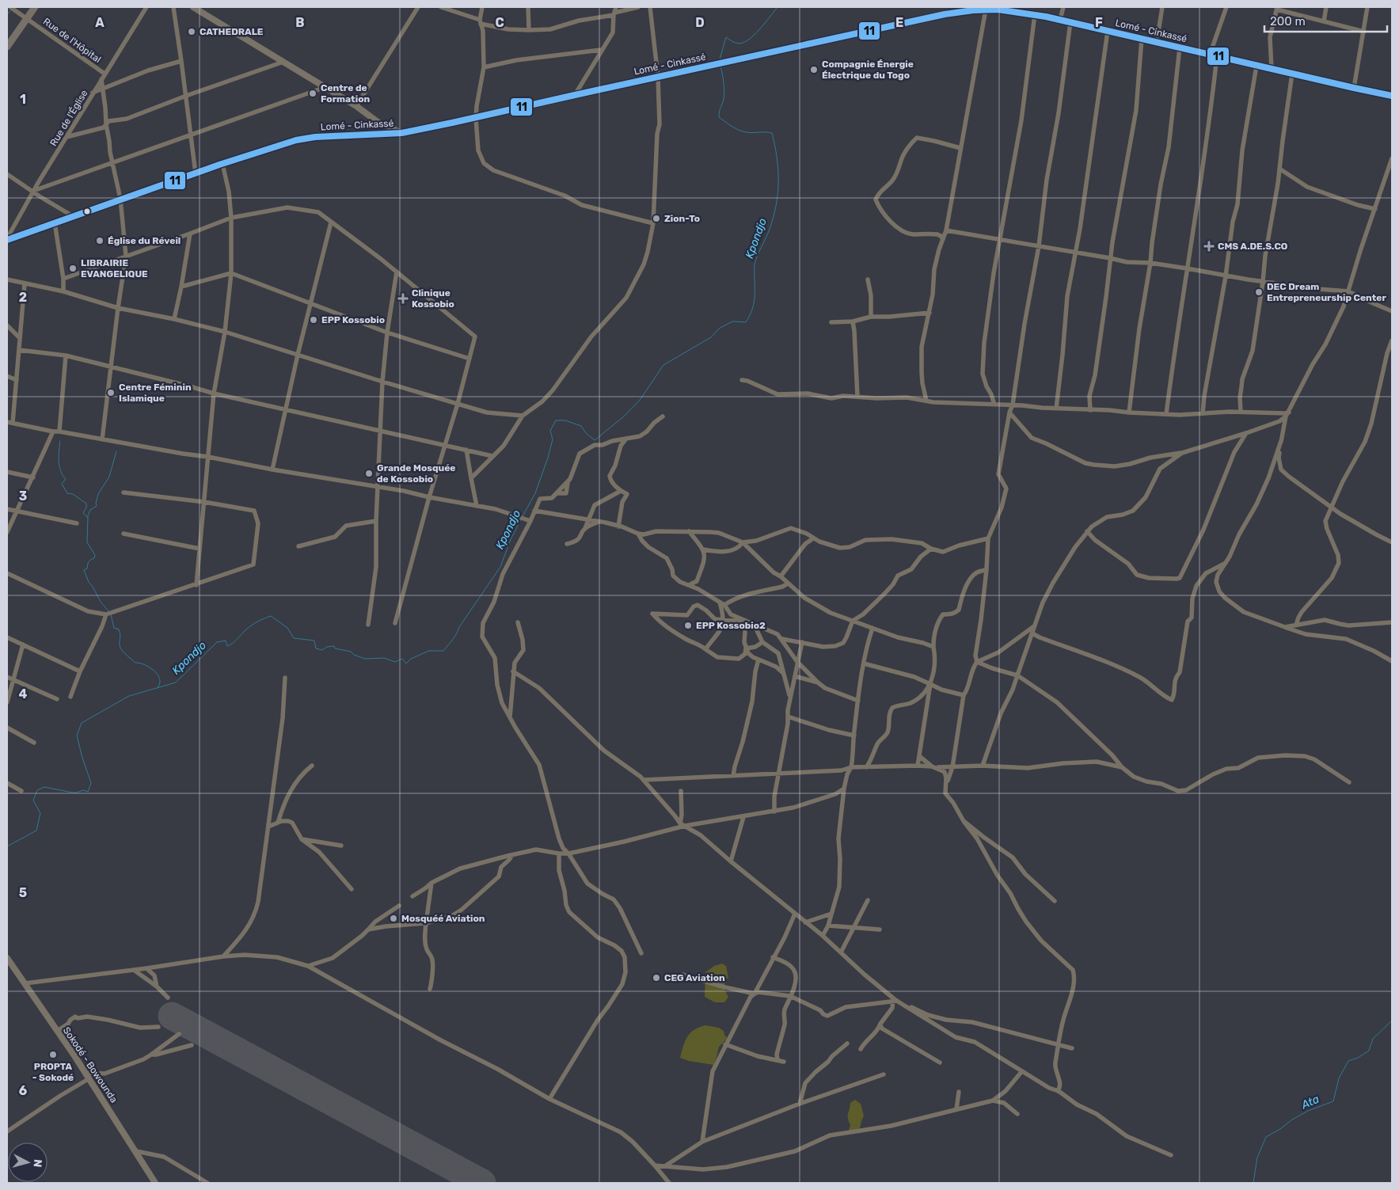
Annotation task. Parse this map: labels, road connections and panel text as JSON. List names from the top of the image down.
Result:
{
  "streets": {
    "highway": ["Lomé - Cinkassé"],
    "main road": ["Sokodé - Bowounda"],
    "street": ["Rue de l'Hôpital", "Rue de l'Église"]
  },
  "crossings": [
    ["Lomé - Cinkassé", "Rue de l'Église"],
    ["Rue de l'Hôpital", "Rue de l'Église"]
  ],
  "water": ["Kpondjo", "Ata"],
  "places": {
    "other": [
      "CATHEDRALE",
      "Compagnie Énergie Électrique du Togo",
      "Centre de Formation",
      "Zion-To",
      "Église du Réveil",
      "LIBRAIRIE EVANGELIQUE",
      "DEC Dream Entrepreneurship Center",
      "EPP Kossobio",
      "Centre Féminin Islamique",
      "Grande Mosquée de Kossobio",
      "EPP Kossobio2",
      "Mosquéé Aviation",
      "CEG Aviation",
      "PROPTA - Sokodé"
    ],
    "health": ["CMS A.DE.S.CO", "Clinique Kossobio"]
  },
  "lines": ["transit line 11"],
  "scale_bar": "200 m",
  "north": "right",
  "grid": {
    "columns": [
      "A",
      "B",
      "C",
      "D",
      "E",
      "F"
    ],
    "rows": [
      "1",
      "2",
      "3",
      "4",
      "5",
      "6"
    ]
  }
}
